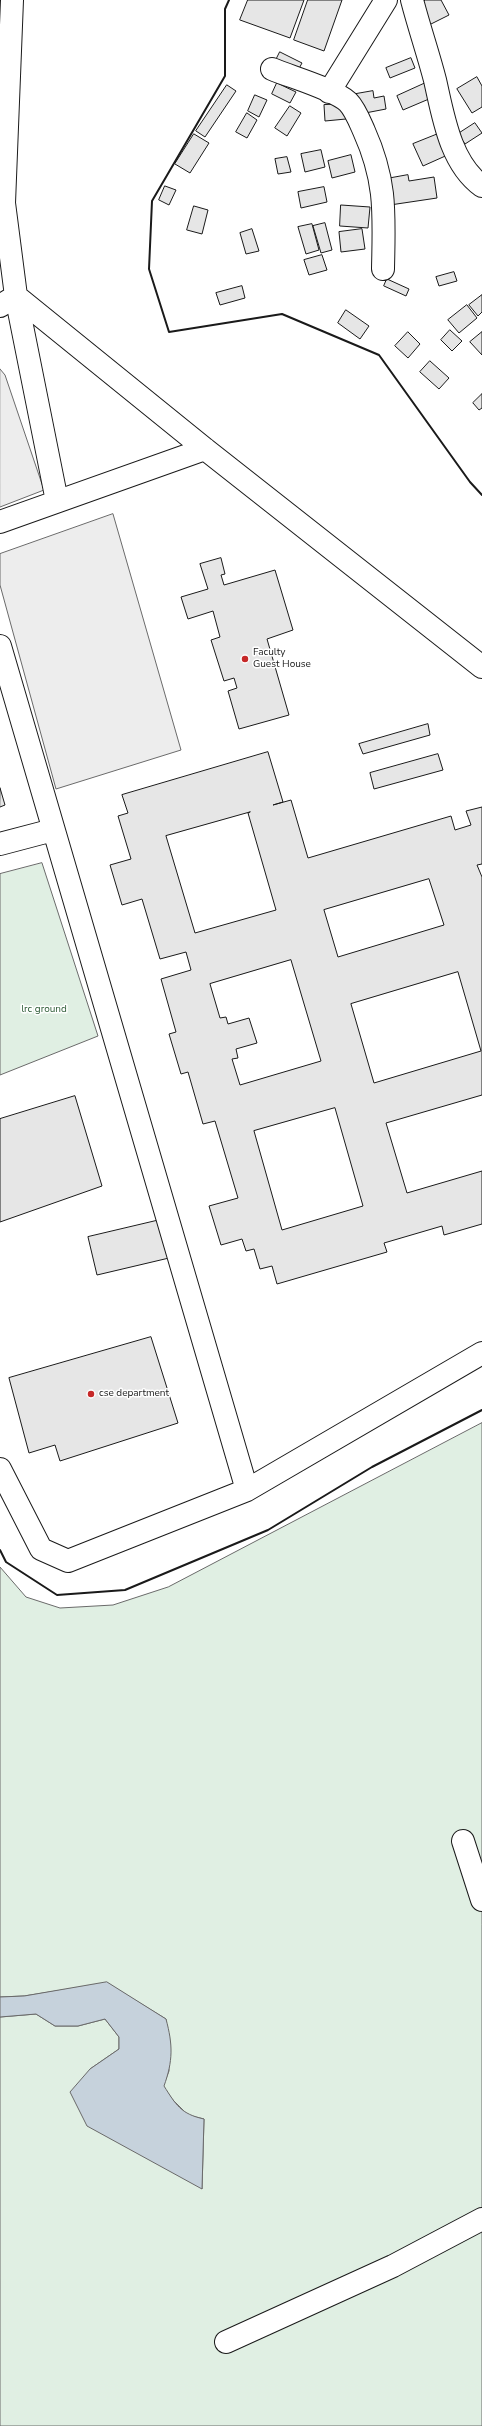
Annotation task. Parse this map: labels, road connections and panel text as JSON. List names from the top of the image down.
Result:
{
  "parks": ["lrc ground"],
  "places": ["Faculty Guest House", "cse department"]
}
